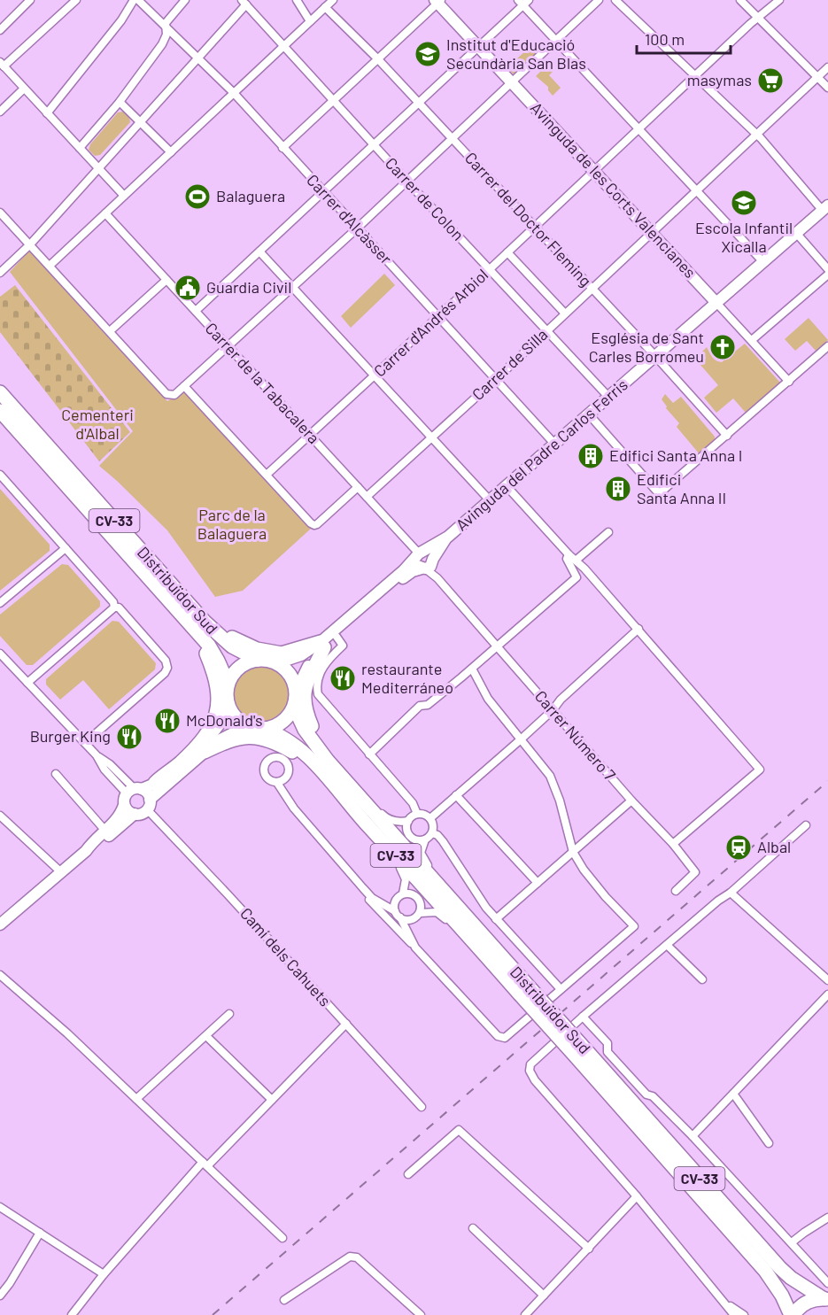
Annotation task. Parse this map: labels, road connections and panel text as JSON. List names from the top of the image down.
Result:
{
  "streets": {
    "highway": ["CV-33", "Distribuïdor Sud"],
    "street": [
      "Avinguda de les Corts Valencianes",
      "Carrer de Colon",
      "Carrer d'Alcàsser",
      "Carrer del Doctor Fleming",
      "Carrer d'Andrés Arbiol",
      "Carrer de Silla",
      "Carrer de la Tabacalera",
      "Avinguda del Padre Carlos Ferris",
      "Carrer Número 7",
      "Camí dels Cahuets"
    ]
  },
  "crossings": [
    ["Avinguda de les Corts Valencianes", "Carrer d'Andrés Arbiol"],
    ["Avinguda de les Corts Valencianes", "Carrer de Silla"],
    ["Avinguda de les Corts Valencianes", "Avinguda del Padre Carlos Ferris"],
    ["Carrer de Colon", "Carrer d'Andrés Arbiol"],
    ["Carrer de Colon", "Carrer de Silla"],
    ["Carrer de Colon", "Avinguda del Padre Carlos Ferris"],
    ["Carrer d'Alcàsser", "Carrer d'Andrés Arbiol"],
    ["Carrer d'Alcàsser", "Carrer de Silla"],
    ["Carrer d'Alcàsser", "Avinguda del Padre Carlos Ferris"],
    ["Carrer del Doctor Fleming", "Carrer d'Andrés Arbiol"],
    ["Carrer del Doctor Fleming", "Carrer de Silla"],
    ["Carrer del Doctor Fleming", "Avinguda del Padre Carlos Ferris"],
    ["Carrer d'Andrés Arbiol", "Carrer de la Tabacalera"],
    ["Carrer de Silla", "Carrer de la Tabacalera"],
    ["Carrer de la Tabacalera", "Avinguda del Padre Carlos Ferris"],
    ["Carrer de la Tabacalera", "Carrer Número 7"],
    ["Avinguda del Padre Carlos Ferris", "Carrer Número 7"],
    ["CV-33", "Distribuïdor Sud"]
  ],
  "parks": ["Cementeri d'Albal", "Parc de la Balaguera"],
  "places": {
    "school or university": ["Institut d'Educació Secundària San Blas", "Escola Infantil Xicalla"],
    "supermarket": ["masymas"],
    "sports": ["Balaguera"],
    "public building": ["Guardia Civil"],
    "church": ["Església de Sant Carles Borromeu"],
    "building": ["Edifici Santa Anna I", "Edifici Santa Anna II"],
    "restaurant": ["restaurante Mediterráneo", "McDonald's", "Burger King"],
    "station": ["Albal"]
  },
  "scale_bar": "100 m"
}
